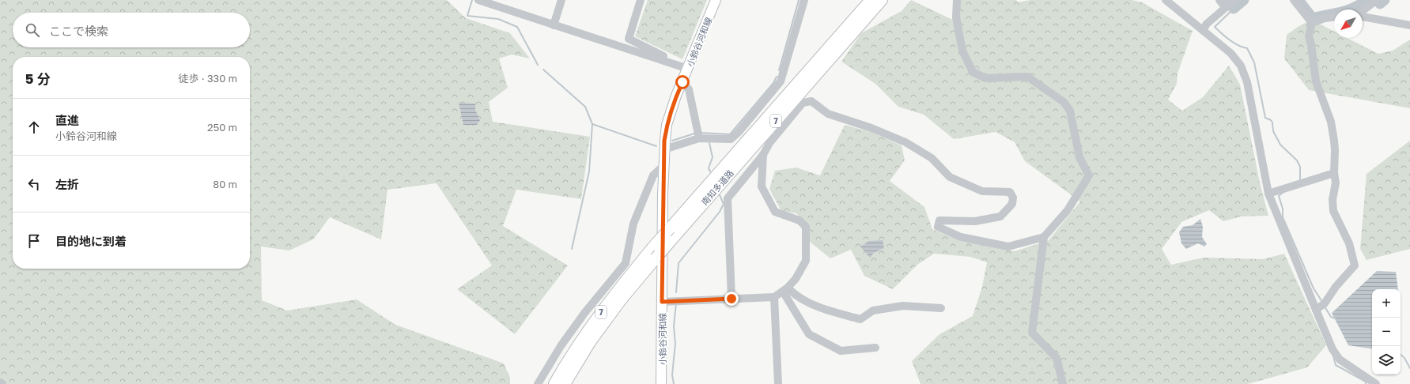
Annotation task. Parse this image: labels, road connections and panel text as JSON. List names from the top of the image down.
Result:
{
  "streets": {
    "highway": ["7", "南知多道路"],
    "main road": ["小鈴谷河和線"]
  },
  "north": "bottom left",
  "page": {
    "search": "ここで検索",
    "heading": ["5 分", "徒歩 · 330 m"],
    "list": [
      ["直進", "小鈴谷河和線", "250 m"],
      ["左折", "80 m"],
      "目的地に到着"
    ],
    "map_buttons": ["+", "−"]
  }
}
